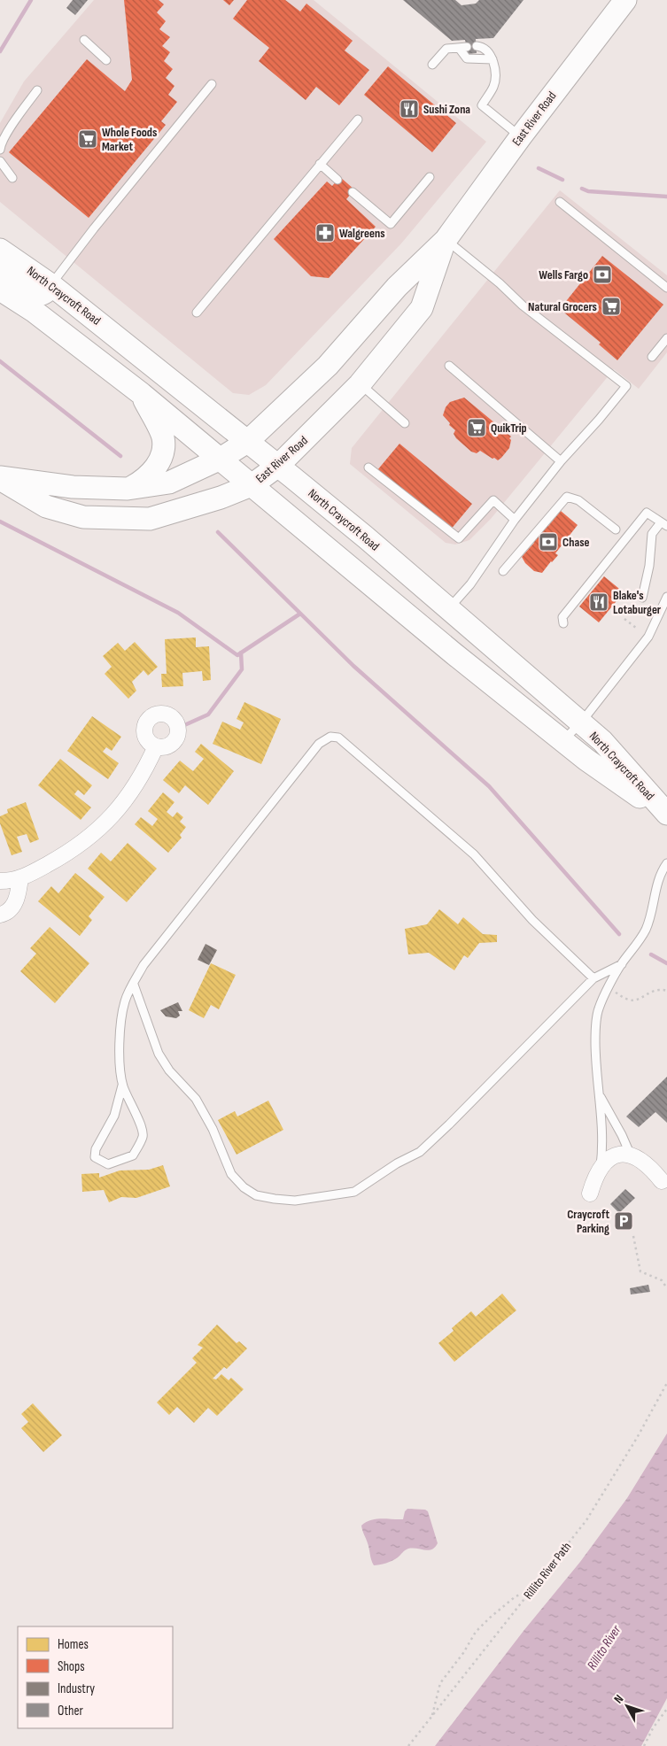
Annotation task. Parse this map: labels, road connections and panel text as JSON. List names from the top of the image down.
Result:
{
  "streets": {
    "main road": ["East River Road", "North Craycroft Road"],
    "path": ["Rillito River Path"]
  },
  "crossings": [
    ["East River Road", "North Craycroft Road"]
  ],
  "water": ["Rillito River"],
  "places": {
    "restaurant": ["Sushi Zona", "Blake's Lotaburger"],
    "supermarket": ["Whole Foods Market", "Natural Grocers", "QuikTrip"],
    "pharmacy": ["Walgreens"],
    "bank": ["Wells Fargo", "Chase"],
    "parking": ["Craycroft Parking"]
  },
  "legend": [
    "Homes",
    "Shops",
    "Industry",
    "Other"
  ],
  "north": "top left"
}
